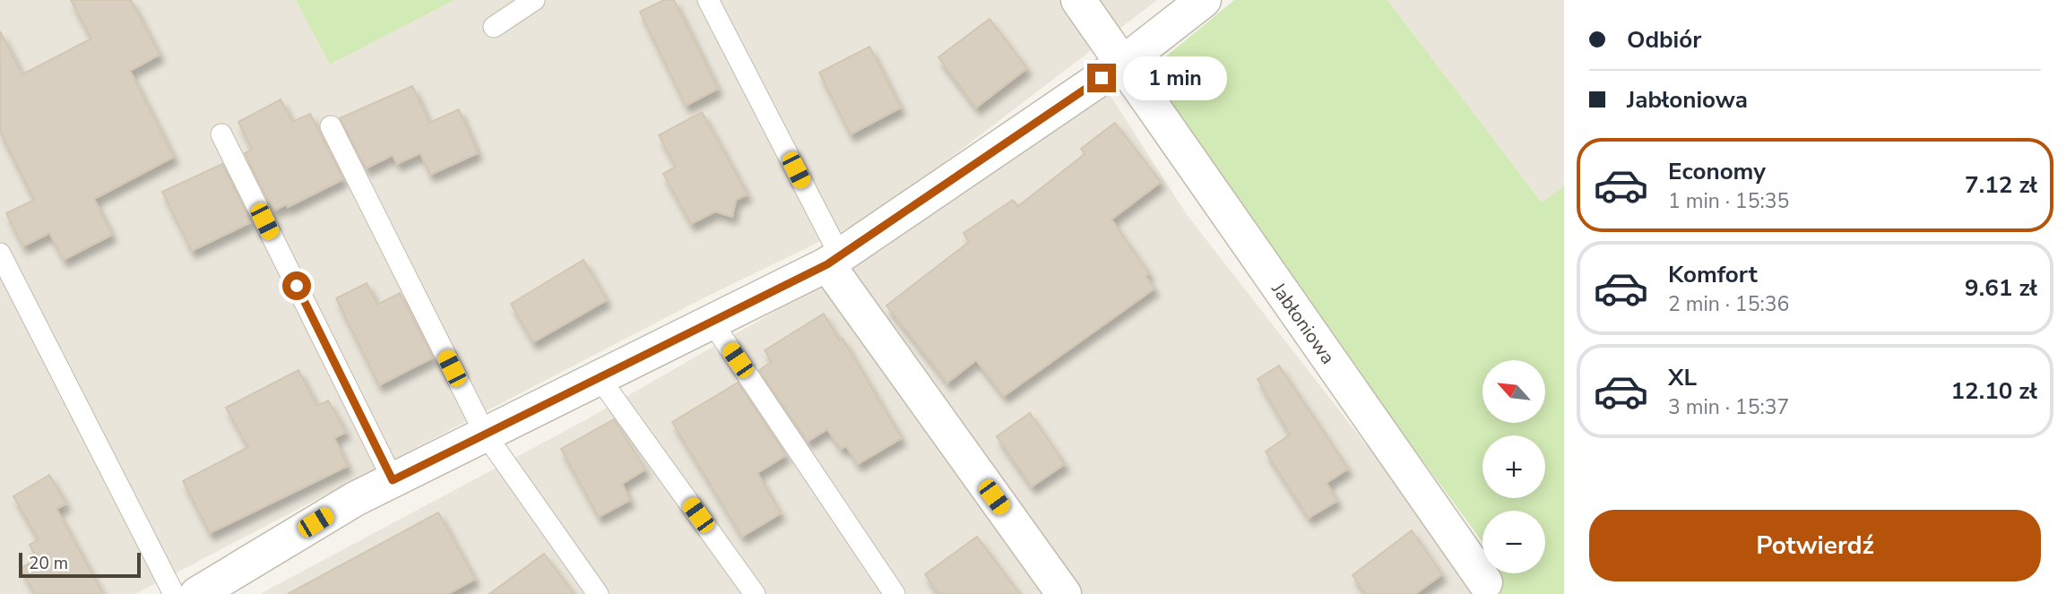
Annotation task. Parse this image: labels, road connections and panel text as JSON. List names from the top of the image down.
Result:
{
  "streets": {
    "street": ["Jabłoniowa"]
  },
  "scale_bar": "20 m",
  "north": "top left",
  "page": {
    "banner": ["Odbiór", "Jabłoniowa"],
    "bubble": "1 min",
    "list": [
      {
        "name": "Economy",
        "note": "1 min · 15:35",
        "value": "7.12 zł"
      },
      {
        "name": "Komfort",
        "note": "2 min · 15:36",
        "value": "9.61 zł"
      },
      {
        "name": "XL",
        "note": "3 min · 15:37",
        "value": "12.10 zł"
      }
    ],
    "map_buttons": ["+", "−"],
    "buttons": "Potwierdź",
    "scale": "20 m"
  }
}
